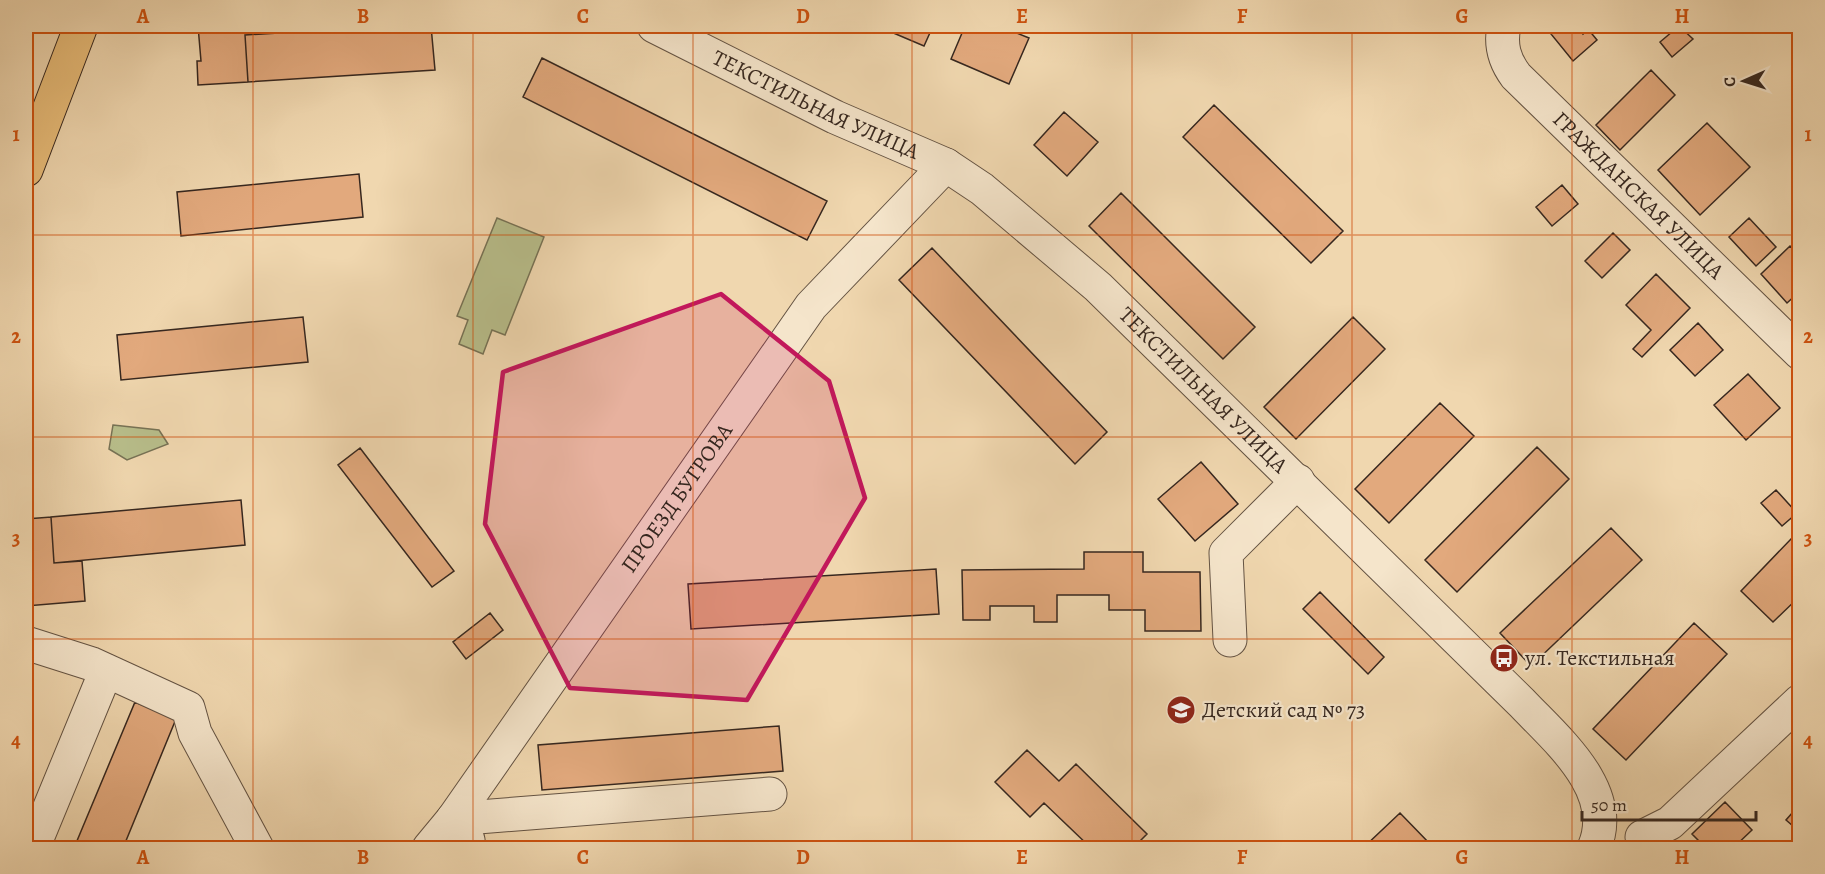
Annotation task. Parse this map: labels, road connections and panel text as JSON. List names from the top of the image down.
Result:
{
  "streets": {
    "street": ["ТЕКСТИЛЬНАЯ УЛИЦА", "ГРАЖДАНСКАЯ УЛИЦА", "ПРОЕЗД БУГРОВА"]
  },
  "crossings": [
    ["ТЕКСТИЛЬНАЯ УЛИЦА", "ПРОЕЗД БУГРОВА"]
  ],
  "places": {
    "bus stop": ["ул. Текстильная"],
    "school or university": ["Детский сад № 73"]
  },
  "scale_bar": "50 m",
  "north": "left",
  "grid": {
    "columns": [
      "A",
      "B",
      "C",
      "D",
      "E",
      "F",
      "G",
      "H"
    ],
    "rows": [
      "1",
      "2",
      "3",
      "4"
    ]
  }
}
